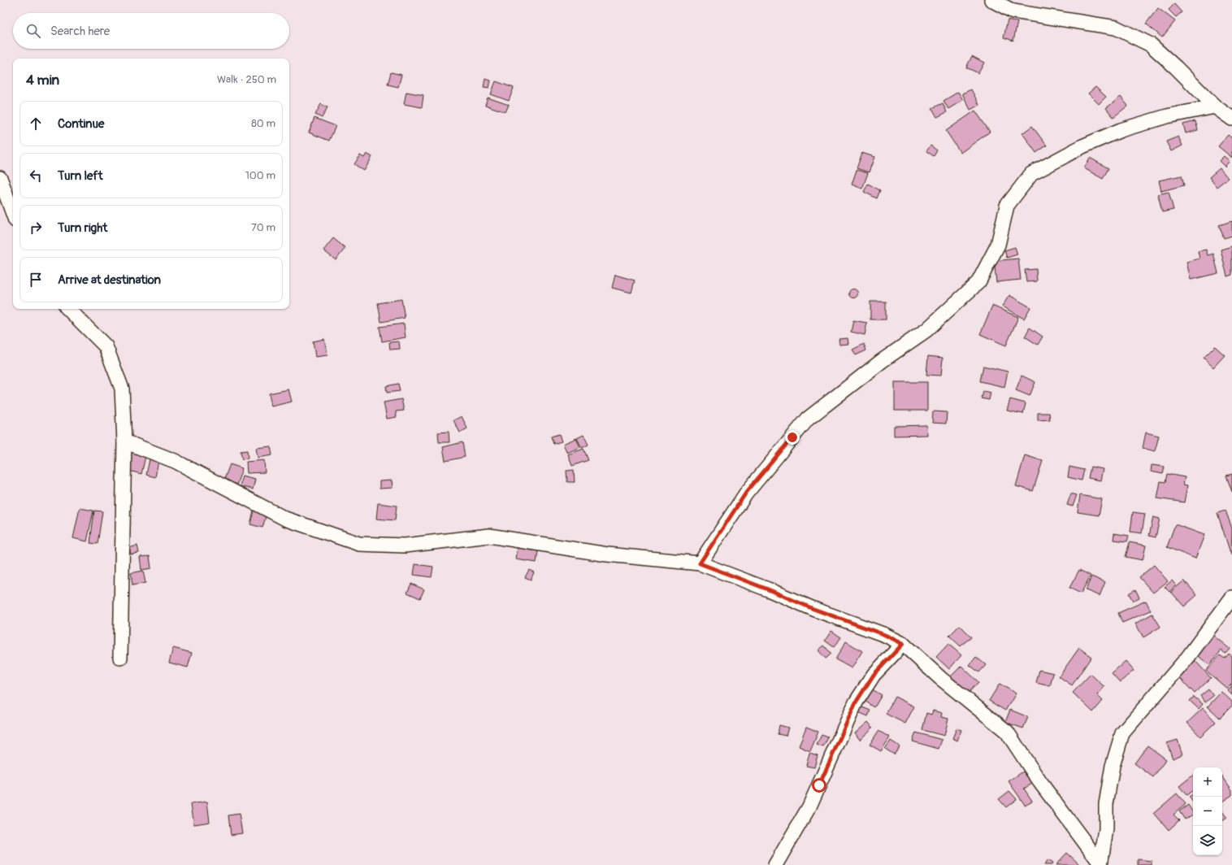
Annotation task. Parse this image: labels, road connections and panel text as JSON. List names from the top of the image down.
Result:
{
  "page": {
    "search": "Search here",
    "heading": ["4 min", "Walk · 250 m"],
    "list": [
      ["Continue", "80 m"],
      ["Turn left", "100 m"],
      ["Turn right", "70 m"],
      "Arrive at destination"
    ],
    "map_buttons": ["+", "−"]
  }
}
